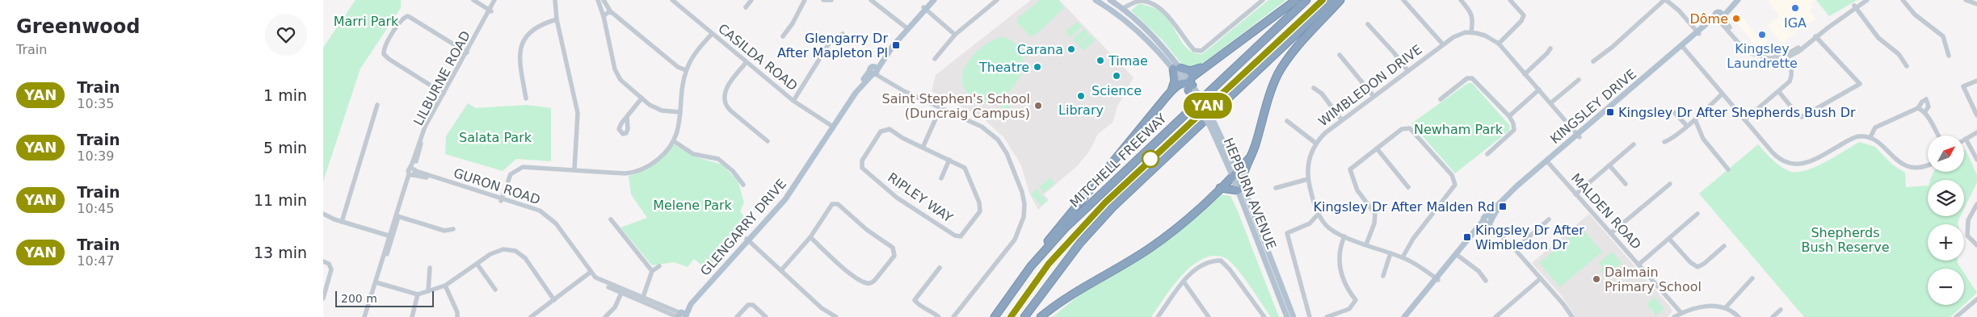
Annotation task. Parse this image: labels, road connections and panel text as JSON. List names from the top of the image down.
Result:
{
  "streets": {
    "highway": ["MITCHELL FREEWAY"],
    "main road": ["KINGSLEY DRIVE", "HEPBURN AVENUE", "GLENGARRY DRIVE"],
    "street": [
      "CASILDA ROAD",
      "LILBURNE ROAD",
      "WIMBLEDON DRIVE",
      "GURON ROAD",
      "RIPLEY WAY",
      "MALDEN ROAD"
    ]
  },
  "crossings": [
    ["CASILDA ROAD", "GLENGARRY DRIVE"],
    ["LILBURNE ROAD", "GURON ROAD"],
    ["WIMBLEDON DRIVE", "KINGSLEY DRIVE"],
    ["KINGSLEY DRIVE", "MALDEN ROAD"],
    ["GURON ROAD", "GLENGARRY DRIVE"]
  ],
  "parks": [
    "Marri Park",
    "Newham Park",
    "Salata Park",
    "Melene Park",
    "Shepherds Bush Reserve"
  ],
  "places": {
    "other": [
      "IGA",
      "Dôme",
      "Kingsley Laundrette",
      "Carana",
      "Timae",
      "Theatre",
      "Science",
      "Library",
      "Saint Stephen's School (Duncraig Campus)",
      "Dalmain Primary School"
    ],
    "transit": [
      "Glengarry Dr After Mapleton Pl",
      "Kingsley Dr After Shepherds Bush Dr",
      "Kingsley Dr After Malden Rd",
      "Kingsley Dr After Wimbledon Dr"
    ]
  },
  "scale_bar": "200 m",
  "north": "top right",
  "page": {
    "heading": ["Greenwood", "Train"],
    "on_map": "YAN",
    "list": [
      {
        "mark": "YAN",
        "name": "Train",
        "note": "10:35",
        "value": "1 min"
      },
      {
        "mark": "YAN",
        "name": "Train",
        "note": "10:39",
        "value": "5 min"
      },
      {
        "mark": "YAN",
        "name": "Train",
        "note": "10:45",
        "value": "11 min"
      },
      {
        "mark": "YAN",
        "name": "Train",
        "note": "10:47",
        "value": "13 min"
      }
    ],
    "map_buttons": ["+", "−"],
    "scale": "200 m"
  }
}
